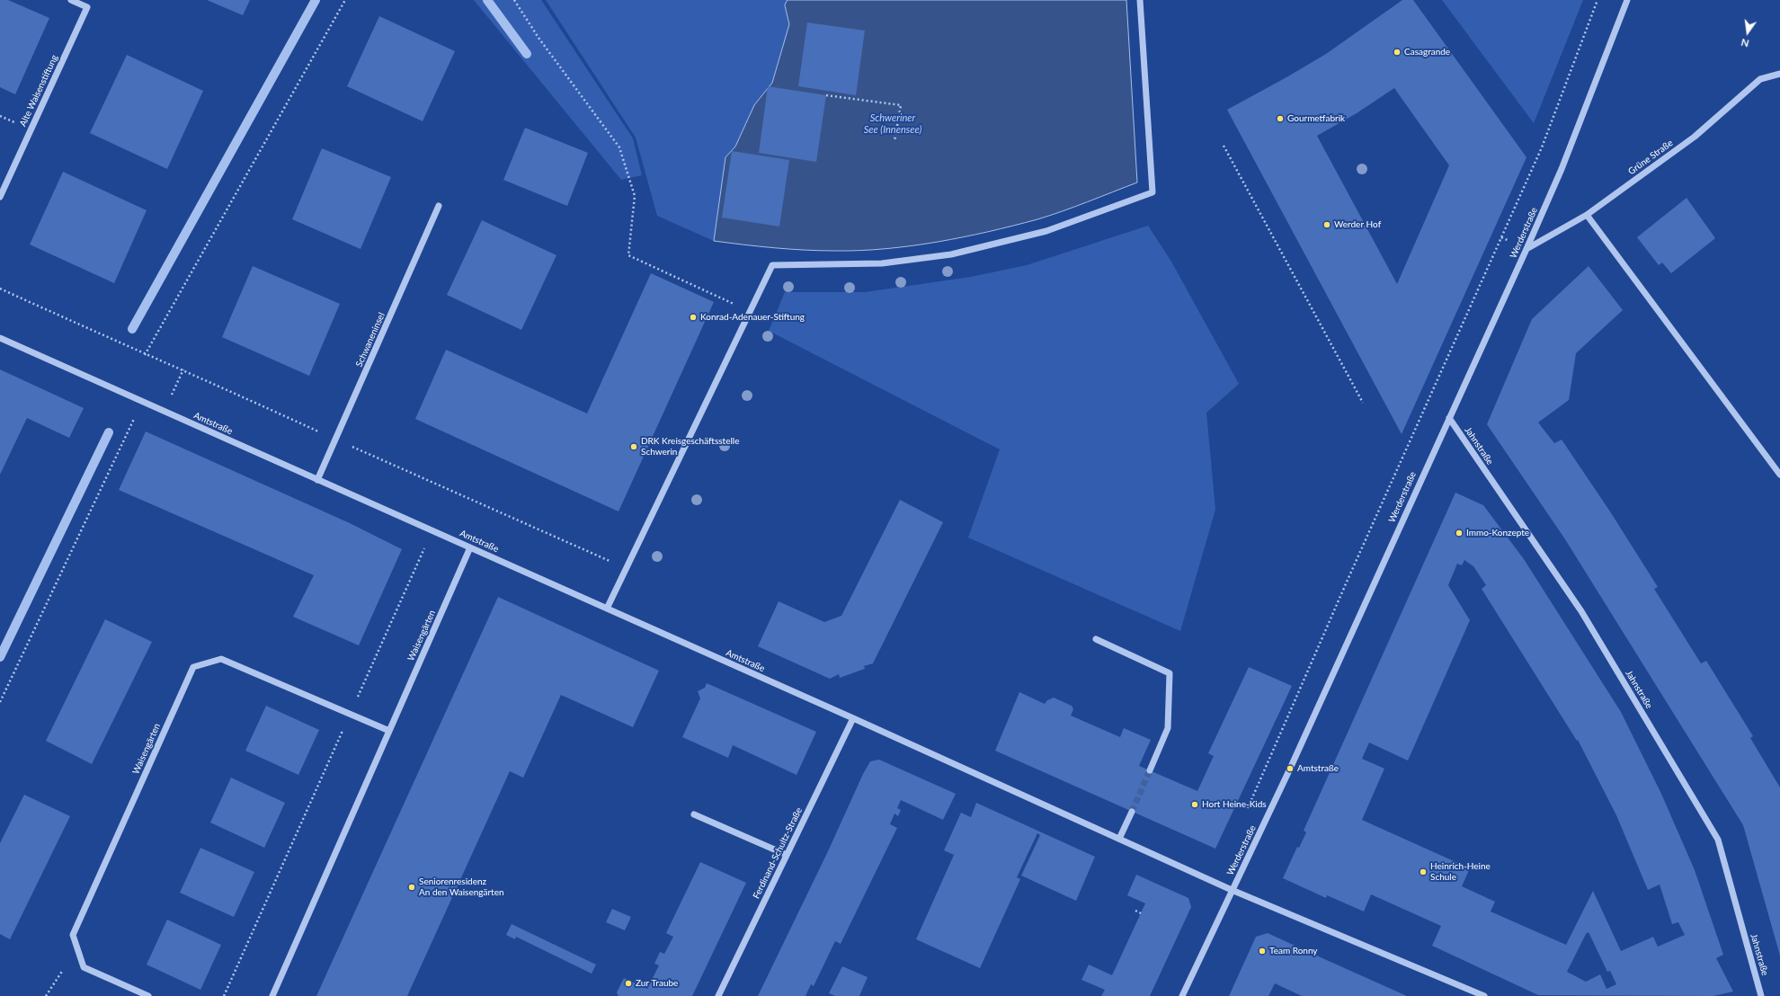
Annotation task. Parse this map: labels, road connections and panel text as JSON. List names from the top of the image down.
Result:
{
  "streets": {
    "street": [
      "Alte Waisenstiftung",
      "Grüne Straße",
      "Werderstraße",
      "Schwaneninsel",
      "Amtstraße",
      "Jahnstraße",
      "Waisengärten",
      "Ferdinand-Schultz-Straße"
    ]
  },
  "crossings": [
    ["Grüne Straße", "Werderstraße"],
    ["Werderstraße", "Amtstraße"],
    ["Werderstraße", "Jahnstraße"],
    ["Schwaneninsel", "Amtstraße"],
    ["Amtstraße", "Waisengärten"],
    ["Amtstraße", "Ferdinand-Schultz-Straße"]
  ],
  "water": ["Schweriner See (Innensee)"],
  "places": [
    "Casagrande",
    "Gourmetfabrik",
    "Werder Hof",
    "Konrad-Adenauer-Stiftung",
    "DRK Kreisgeschäftsstelle Schwerin",
    "Immo-Konzepte",
    "Amtstraße",
    "Hort Heine-Kids",
    "Heinrich-Heine Schule",
    "Seniorenresidenz An den Waisengärten",
    "Team Ronny",
    "Zur Traube"
  ],
  "north": "bottom"
}
